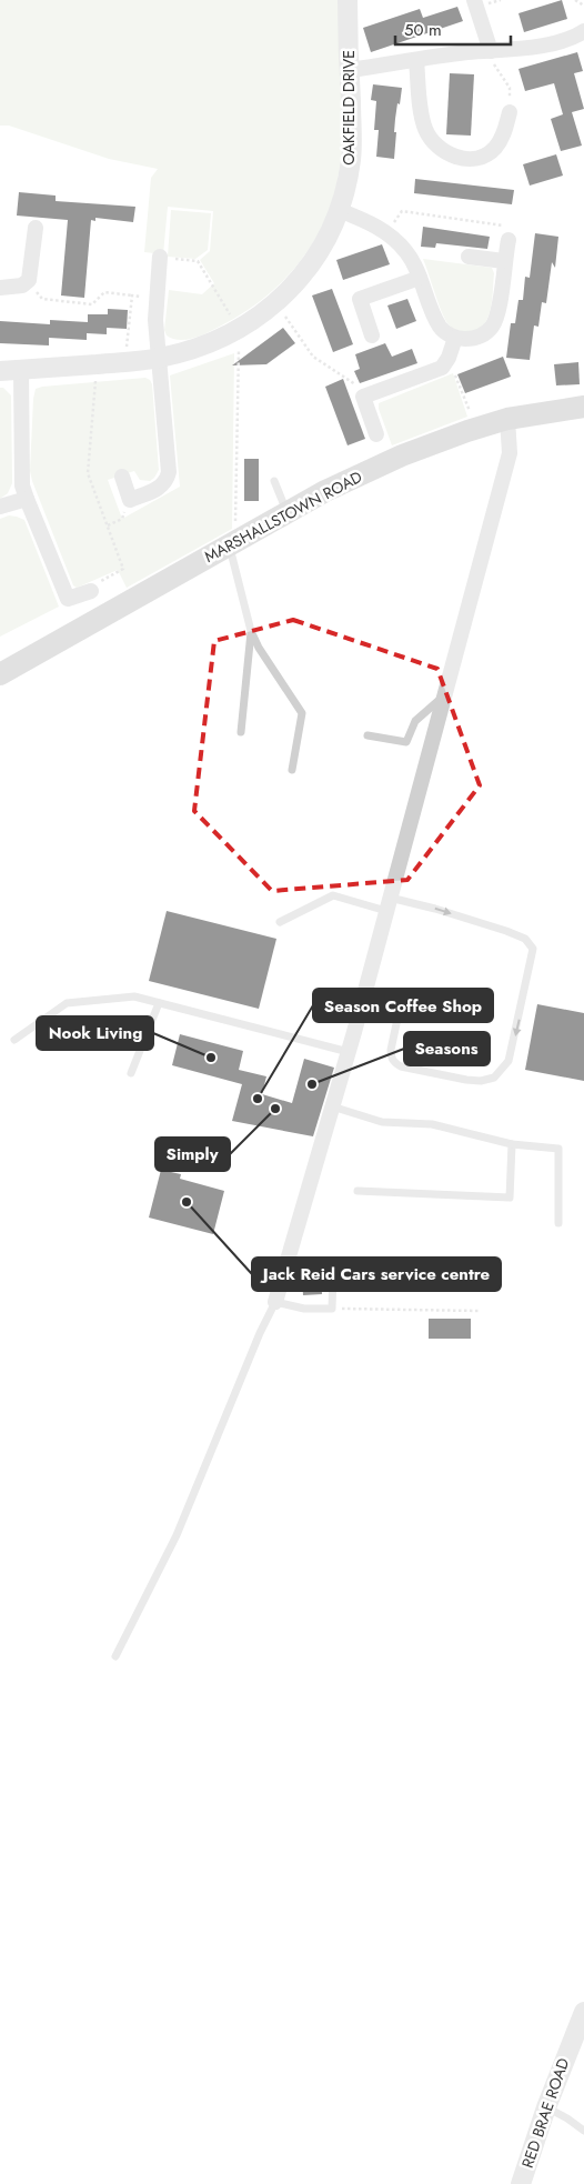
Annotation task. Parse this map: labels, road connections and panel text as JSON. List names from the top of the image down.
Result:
{
  "streets": {
    "main road": ["MARSHALLSTOWN ROAD"],
    "street": ["OAKFIELD DRIVE", "RED BRAE ROAD"]
  },
  "places": [
    "Nook Living",
    "Seasons",
    "Season Coffee Shop",
    "Simply",
    "Jack Reid Cars service centre"
  ],
  "scale_bar": "50 m"
}
